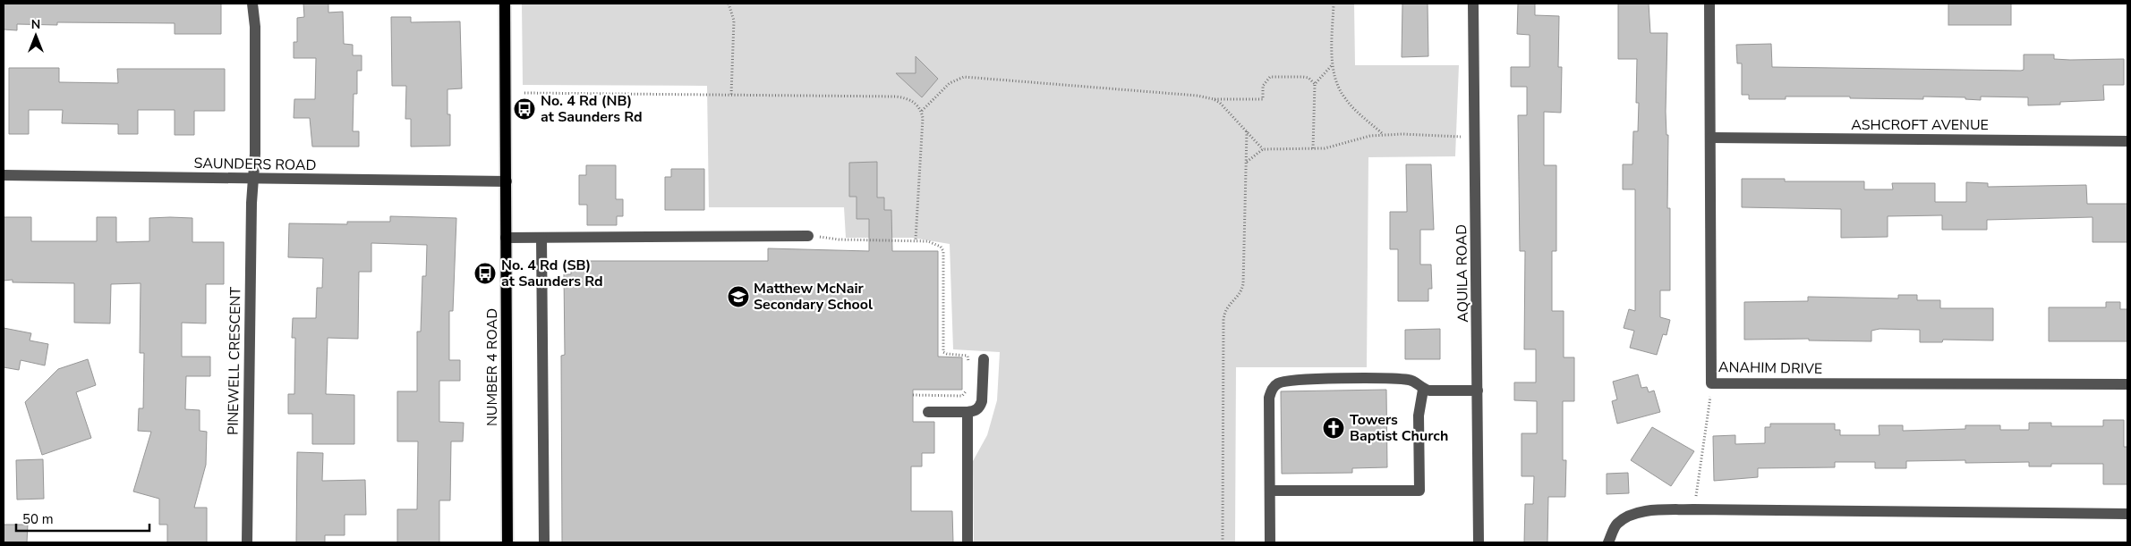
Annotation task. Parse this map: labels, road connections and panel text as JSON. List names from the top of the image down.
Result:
{
  "streets": {
    "main road": ["NUMBER 4 ROAD"],
    "street": [
      "ASHCROFT AVENUE",
      "SAUNDERS ROAD",
      "AQUILA ROAD",
      "PINEWELL CRESCENT",
      "ANAHIM DRIVE"
    ]
  },
  "crossings": [
    ["ASHCROFT AVENUE", "ANAHIM DRIVE"],
    ["SAUNDERS ROAD", "PINEWELL CRESCENT"],
    ["SAUNDERS ROAD", "NUMBER 4 ROAD"]
  ],
  "places": {
    "bus stop": ["No. 4 Rd (NB) at Saunders Rd", "No. 4 Rd (SB) at Saunders Rd"],
    "school or university": ["Matthew McNair Secondary School"],
    "church": ["Towers Baptist Church"]
  },
  "scale_bar": "50 m",
  "north": "top"
}
